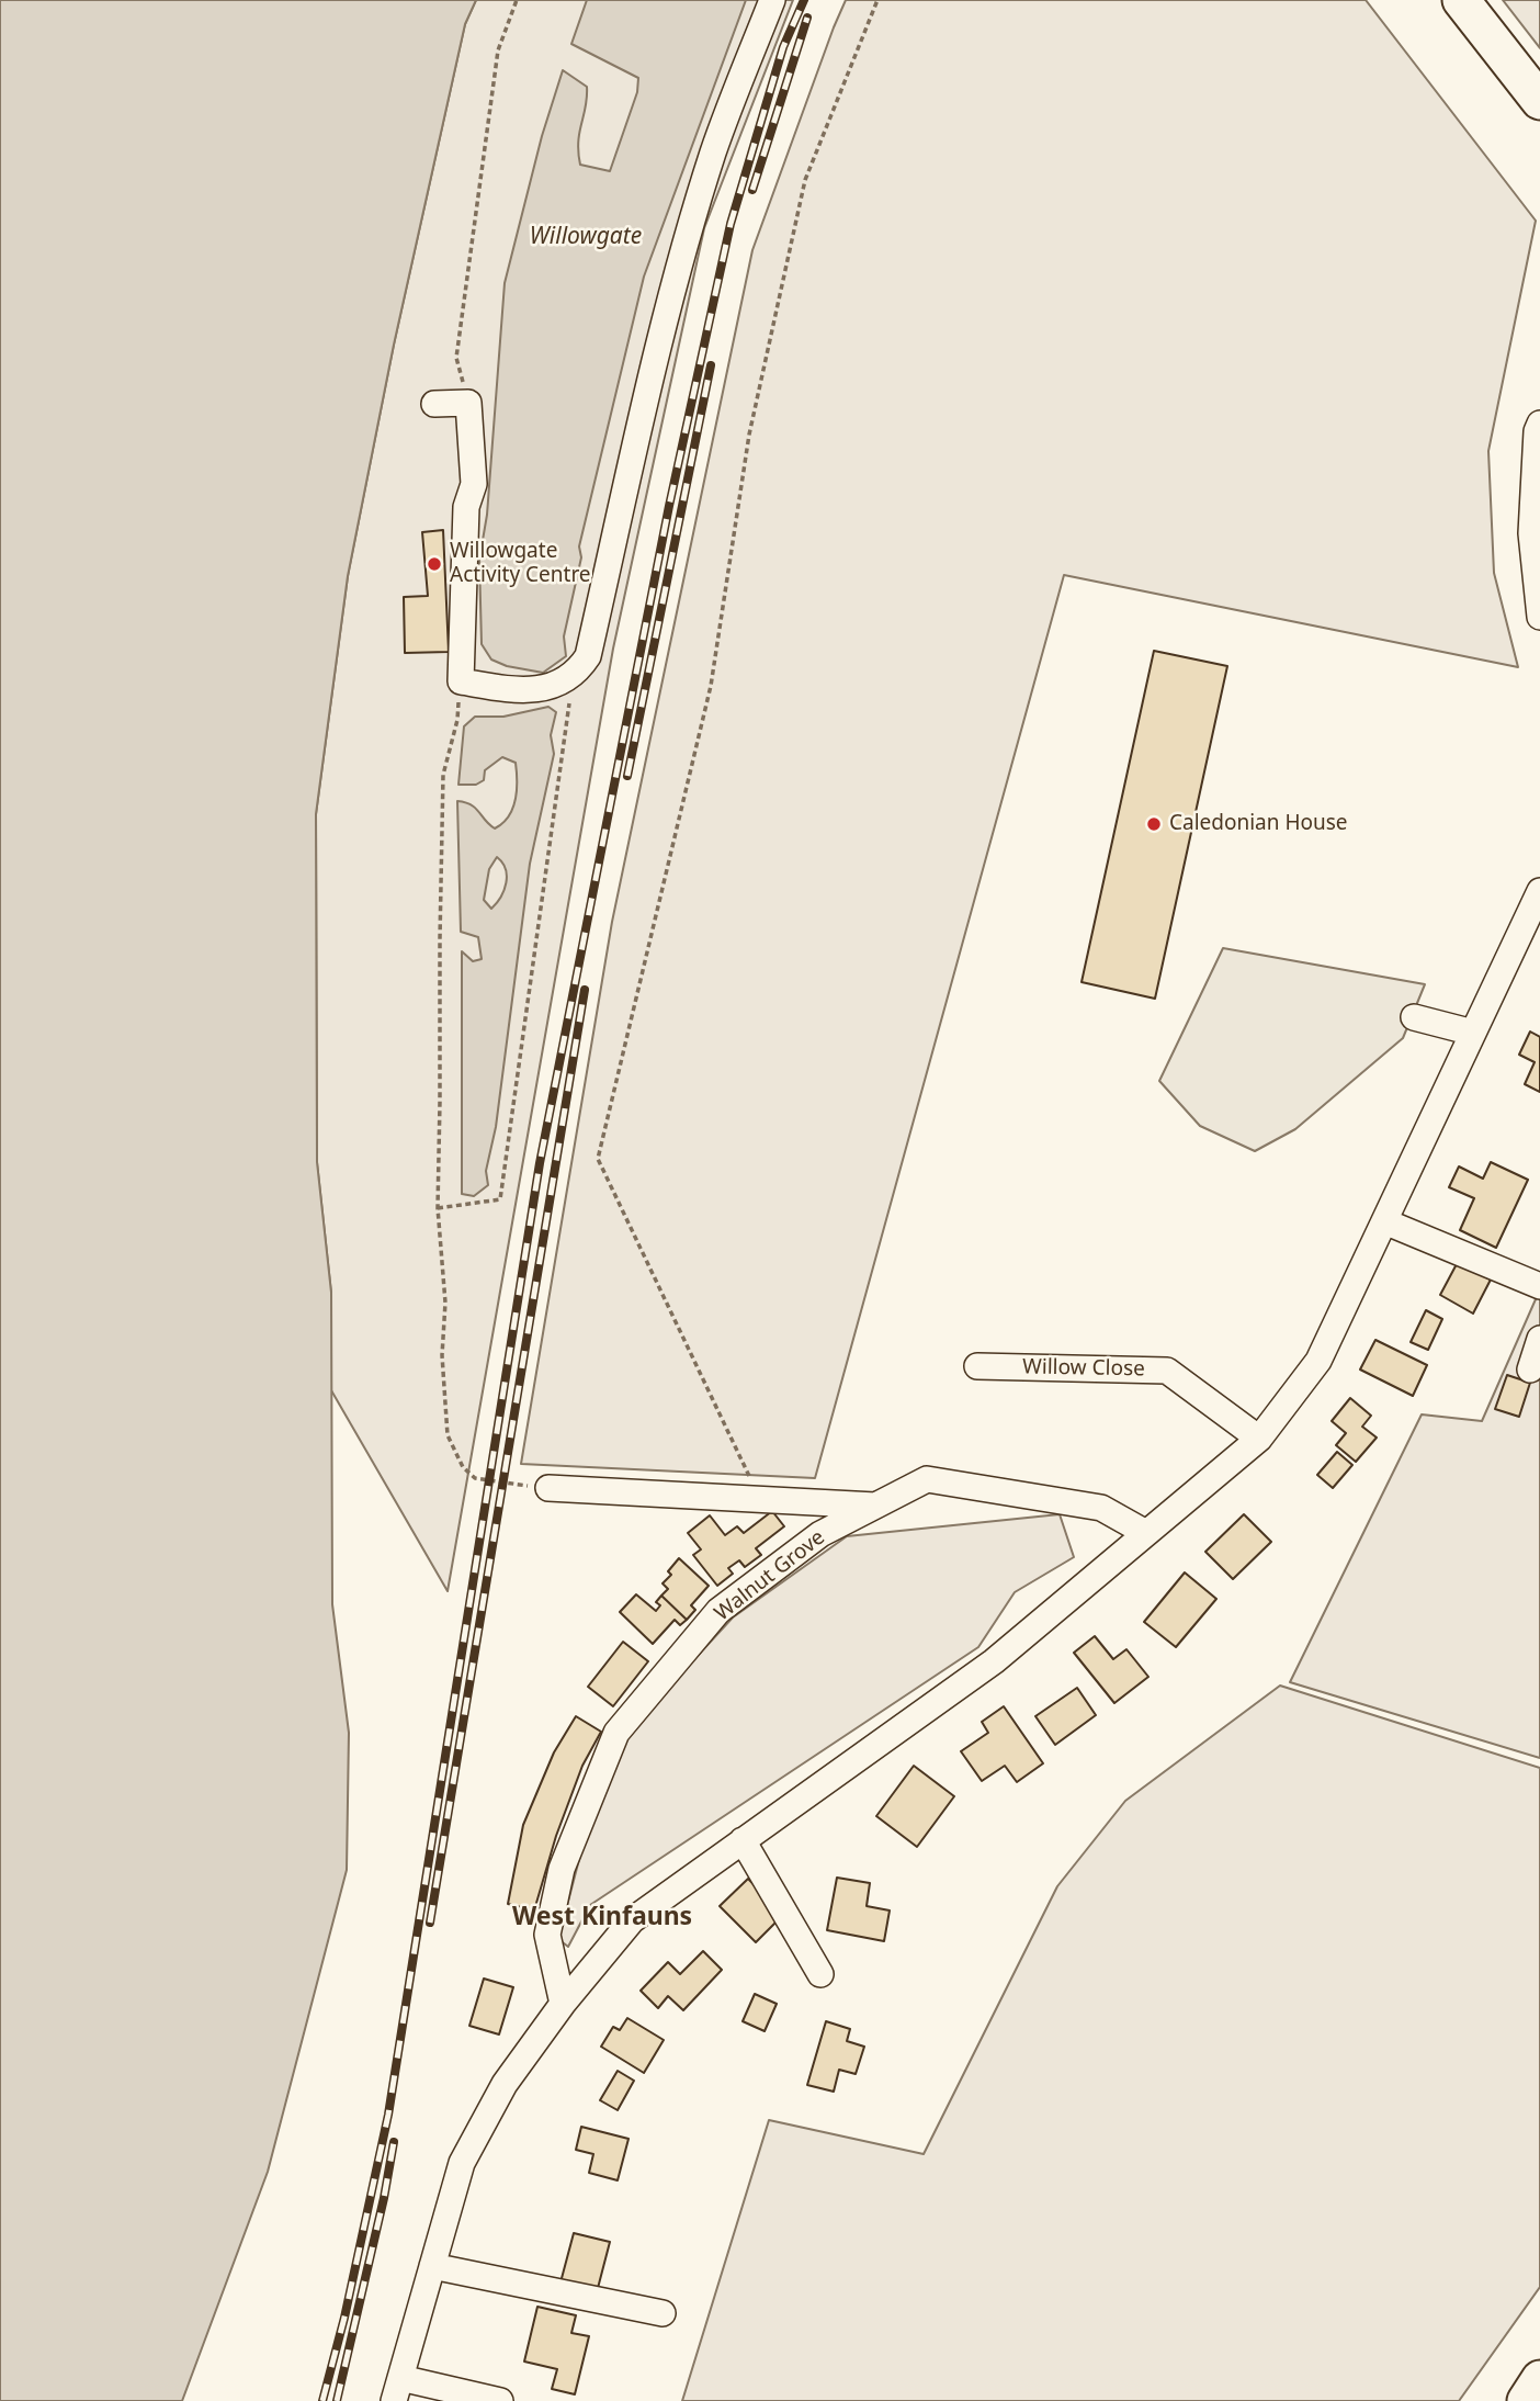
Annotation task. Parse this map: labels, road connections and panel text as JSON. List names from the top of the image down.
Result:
{
  "streets": {
    "street": ["Willow Close", "Walnut Grove"]
  },
  "districts": ["West Kinfauns"],
  "water": ["Willowgate"],
  "places": ["Willowgate Activity Centre", "Caledonian House"]
}
